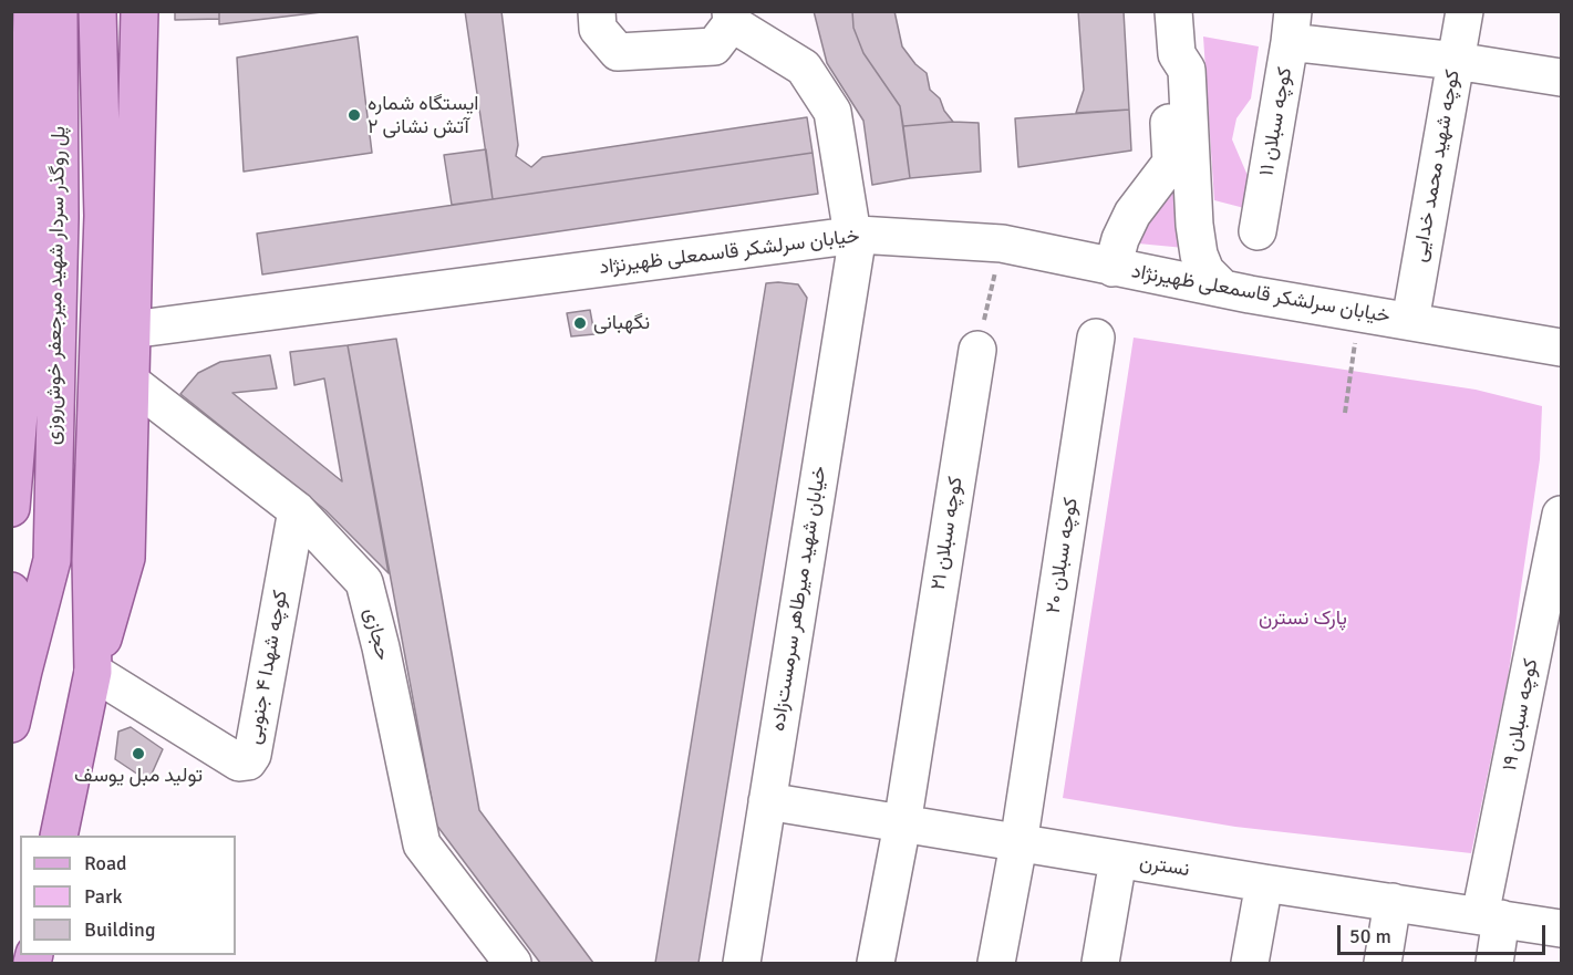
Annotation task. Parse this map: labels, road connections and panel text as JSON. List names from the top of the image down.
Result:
{
  "streets": {
    "main road": ["پل روگذر سردار شهید میرجعفر خوش‌روزی"],
    "street": [
      "کوچه سبلان ۱۱",
      "کوچه شهید محمد خدایی",
      "خیابان سرلشکر قاسمعلی ظهیرنژاد",
      "کوچه سبلان ۲۱",
      "کوچه سبلان ۲۰",
      "خیابان شهید میرطاهر سرمست‌زاده",
      "حجازی",
      "کوچه شهدا ۴ جنوبی",
      "کوچه سبلان ۱۹",
      "نسترن"
    ]
  },
  "crossings": [
    ["کوچه شهید محمد خدایی", "خیابان سرلشکر قاسمعلی ظهیرنژاد"],
    ["خیابان سرلشکر قاسمعلی ظهیرنژاد", "خیابان شهید میرطاهر سرمست‌زاده"],
    ["پل روگذر سردار شهید میرجعفر خوش‌روزی", "کوچه شهدا ۴ جنوبی"],
    ["کوچه سبلان ۲۱", "نسترن"],
    ["کوچه سبلان ۲۰", "نسترن"],
    ["خیابان شهید میرطاهر سرمست‌زاده", "نسترن"],
    ["حجازی", "کوچه شهدا ۴ جنوبی"],
    ["کوچه سبلان ۱۹", "نسترن"]
  ],
  "parks": ["پارک نسترن"],
  "places": ["ایستگاه شماره ۲ آتش نشانی", "نگهبانی", "تولید مبل یوسف"],
  "legend": ["Road", "Park", "Building"],
  "scale_bar": "50 m"
}
